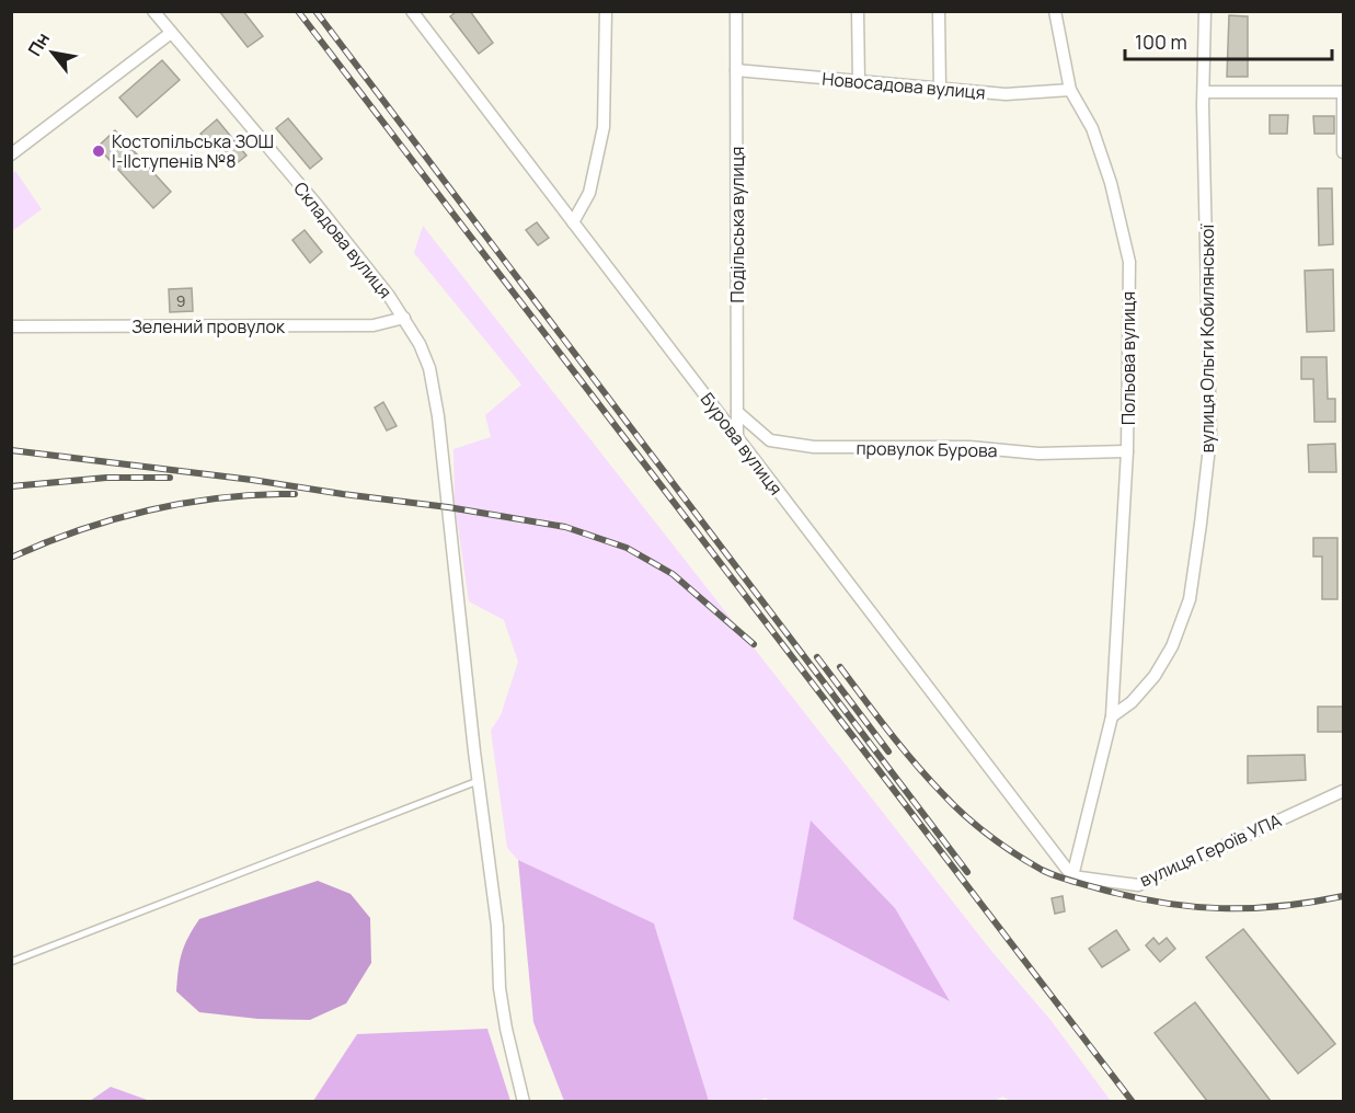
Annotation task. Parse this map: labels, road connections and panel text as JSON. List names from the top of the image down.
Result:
{
  "streets": {
    "street": [
      "Новосадова вулиця",
      "Подільська вулиця",
      "Складова вулиця",
      "Зелений провулок",
      "вулиця Ольги Кобилянської",
      "Польова вулиця",
      "Бурова вулиця",
      "провулок Бурова",
      "вулиця Героїв УПА"
    ]
  },
  "crossings": [
    ["Новосадова вулиця", "Подільська вулиця"],
    ["Новосадова вулиця", "Польова вулиця"],
    ["Подільська вулиця", "Бурова вулиця"],
    ["Подільська вулиця", "провулок Бурова"],
    ["Складова вулиця", "Зелений провулок"],
    ["вулиця Ольги Кобилянської", "Польова вулиця"],
    ["Польова вулиця", "Бурова вулиця"],
    ["Польова вулиця", "провулок Бурова"],
    ["Польова вулиця", "вулиця Героїв УПА"],
    ["Бурова вулиця", "вулиця Героїв УПА"]
  ],
  "places": ["Костопільська ЗОШ І-ІІступенів №8"],
  "house_numbers": ["9"],
  "scale_bar": "100 m",
  "north": "top left"
}
